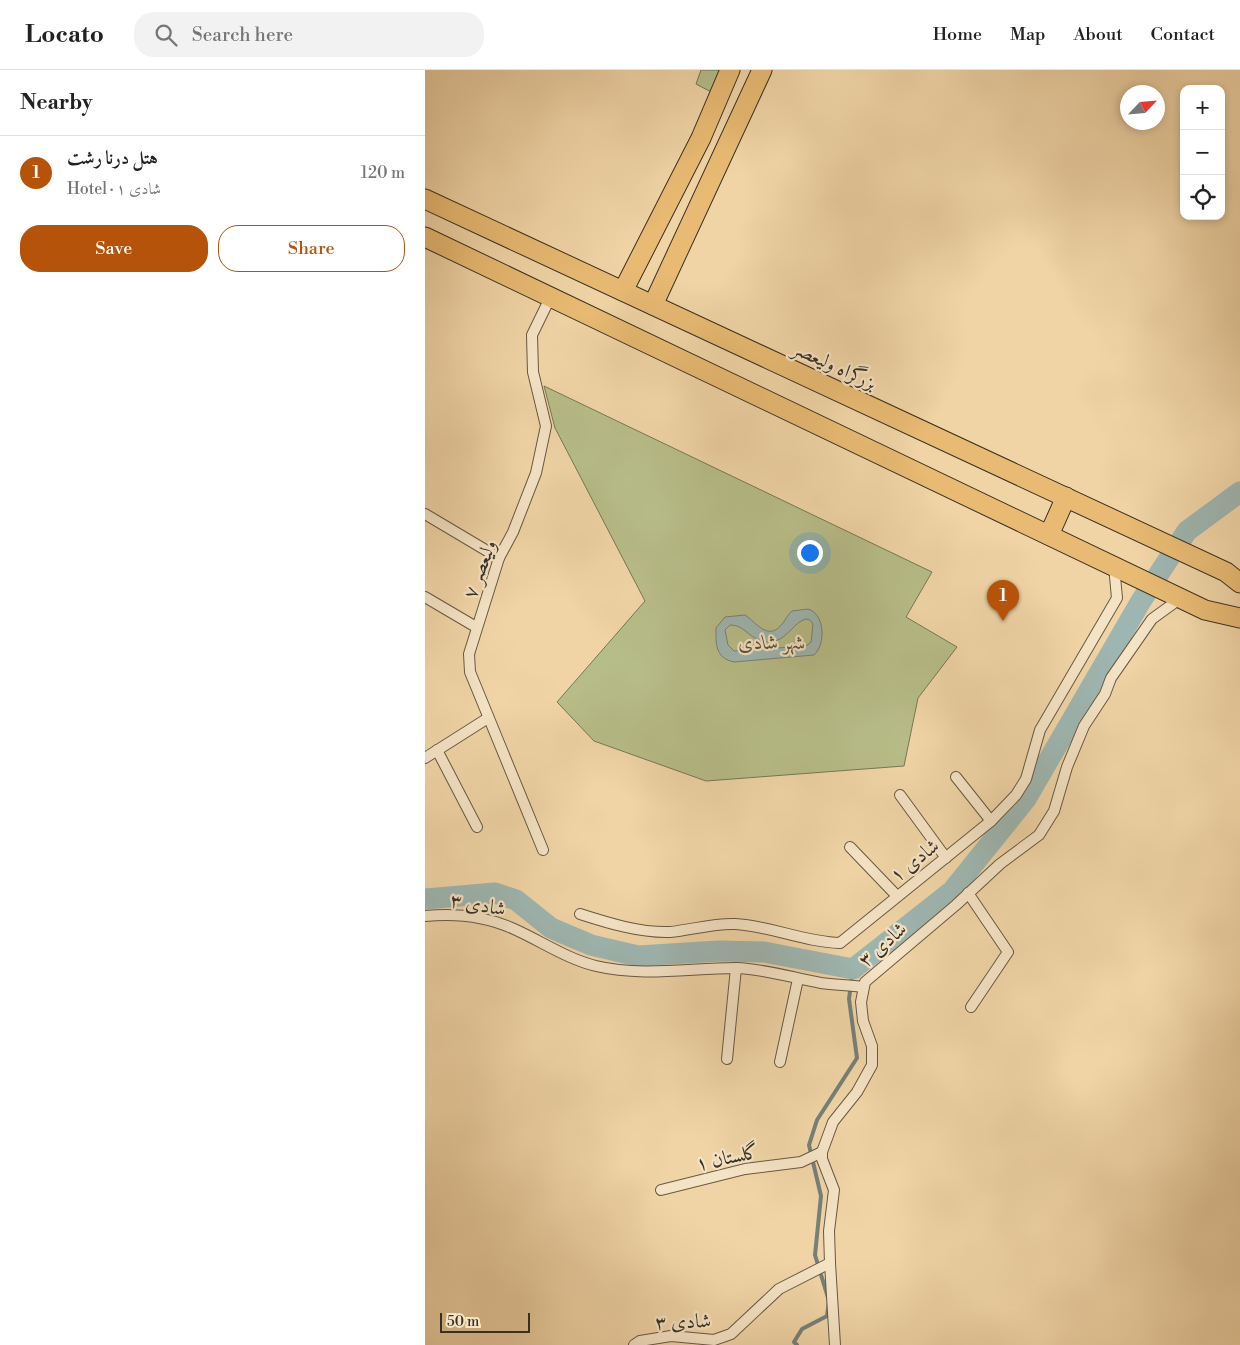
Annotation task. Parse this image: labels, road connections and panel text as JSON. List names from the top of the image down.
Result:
{
  "streets": {
    "highway": ["بزرگراه ولیعصر"],
    "street": [
      "ولیعصر ۷",
      "شادی ۱",
      "شادی ۳",
      "گلستان ۱"
    ]
  },
  "crossings": [
    ["شادی ۳", "گلستان ۱"]
  ],
  "parks": ["شهر شادی"],
  "scale_bar": "50 m",
  "north": "top right",
  "page": {
    "header": "Locato",
    "search": "Search here",
    "nav": [
      "Home",
      "Map",
      "About",
      "Contact"
    ],
    "heading": "Nearby",
    "map_buttons": ["+", "−"],
    "list": [
      {
        "mark": "1",
        "name": "هتل درنا رشت",
        "note": "Hotel · شادی ۱",
        "value": "120 m"
      }
    ],
    "buttons": ["Save", "Share"],
    "pins": "1",
    "scale": "50 m"
  }
}
